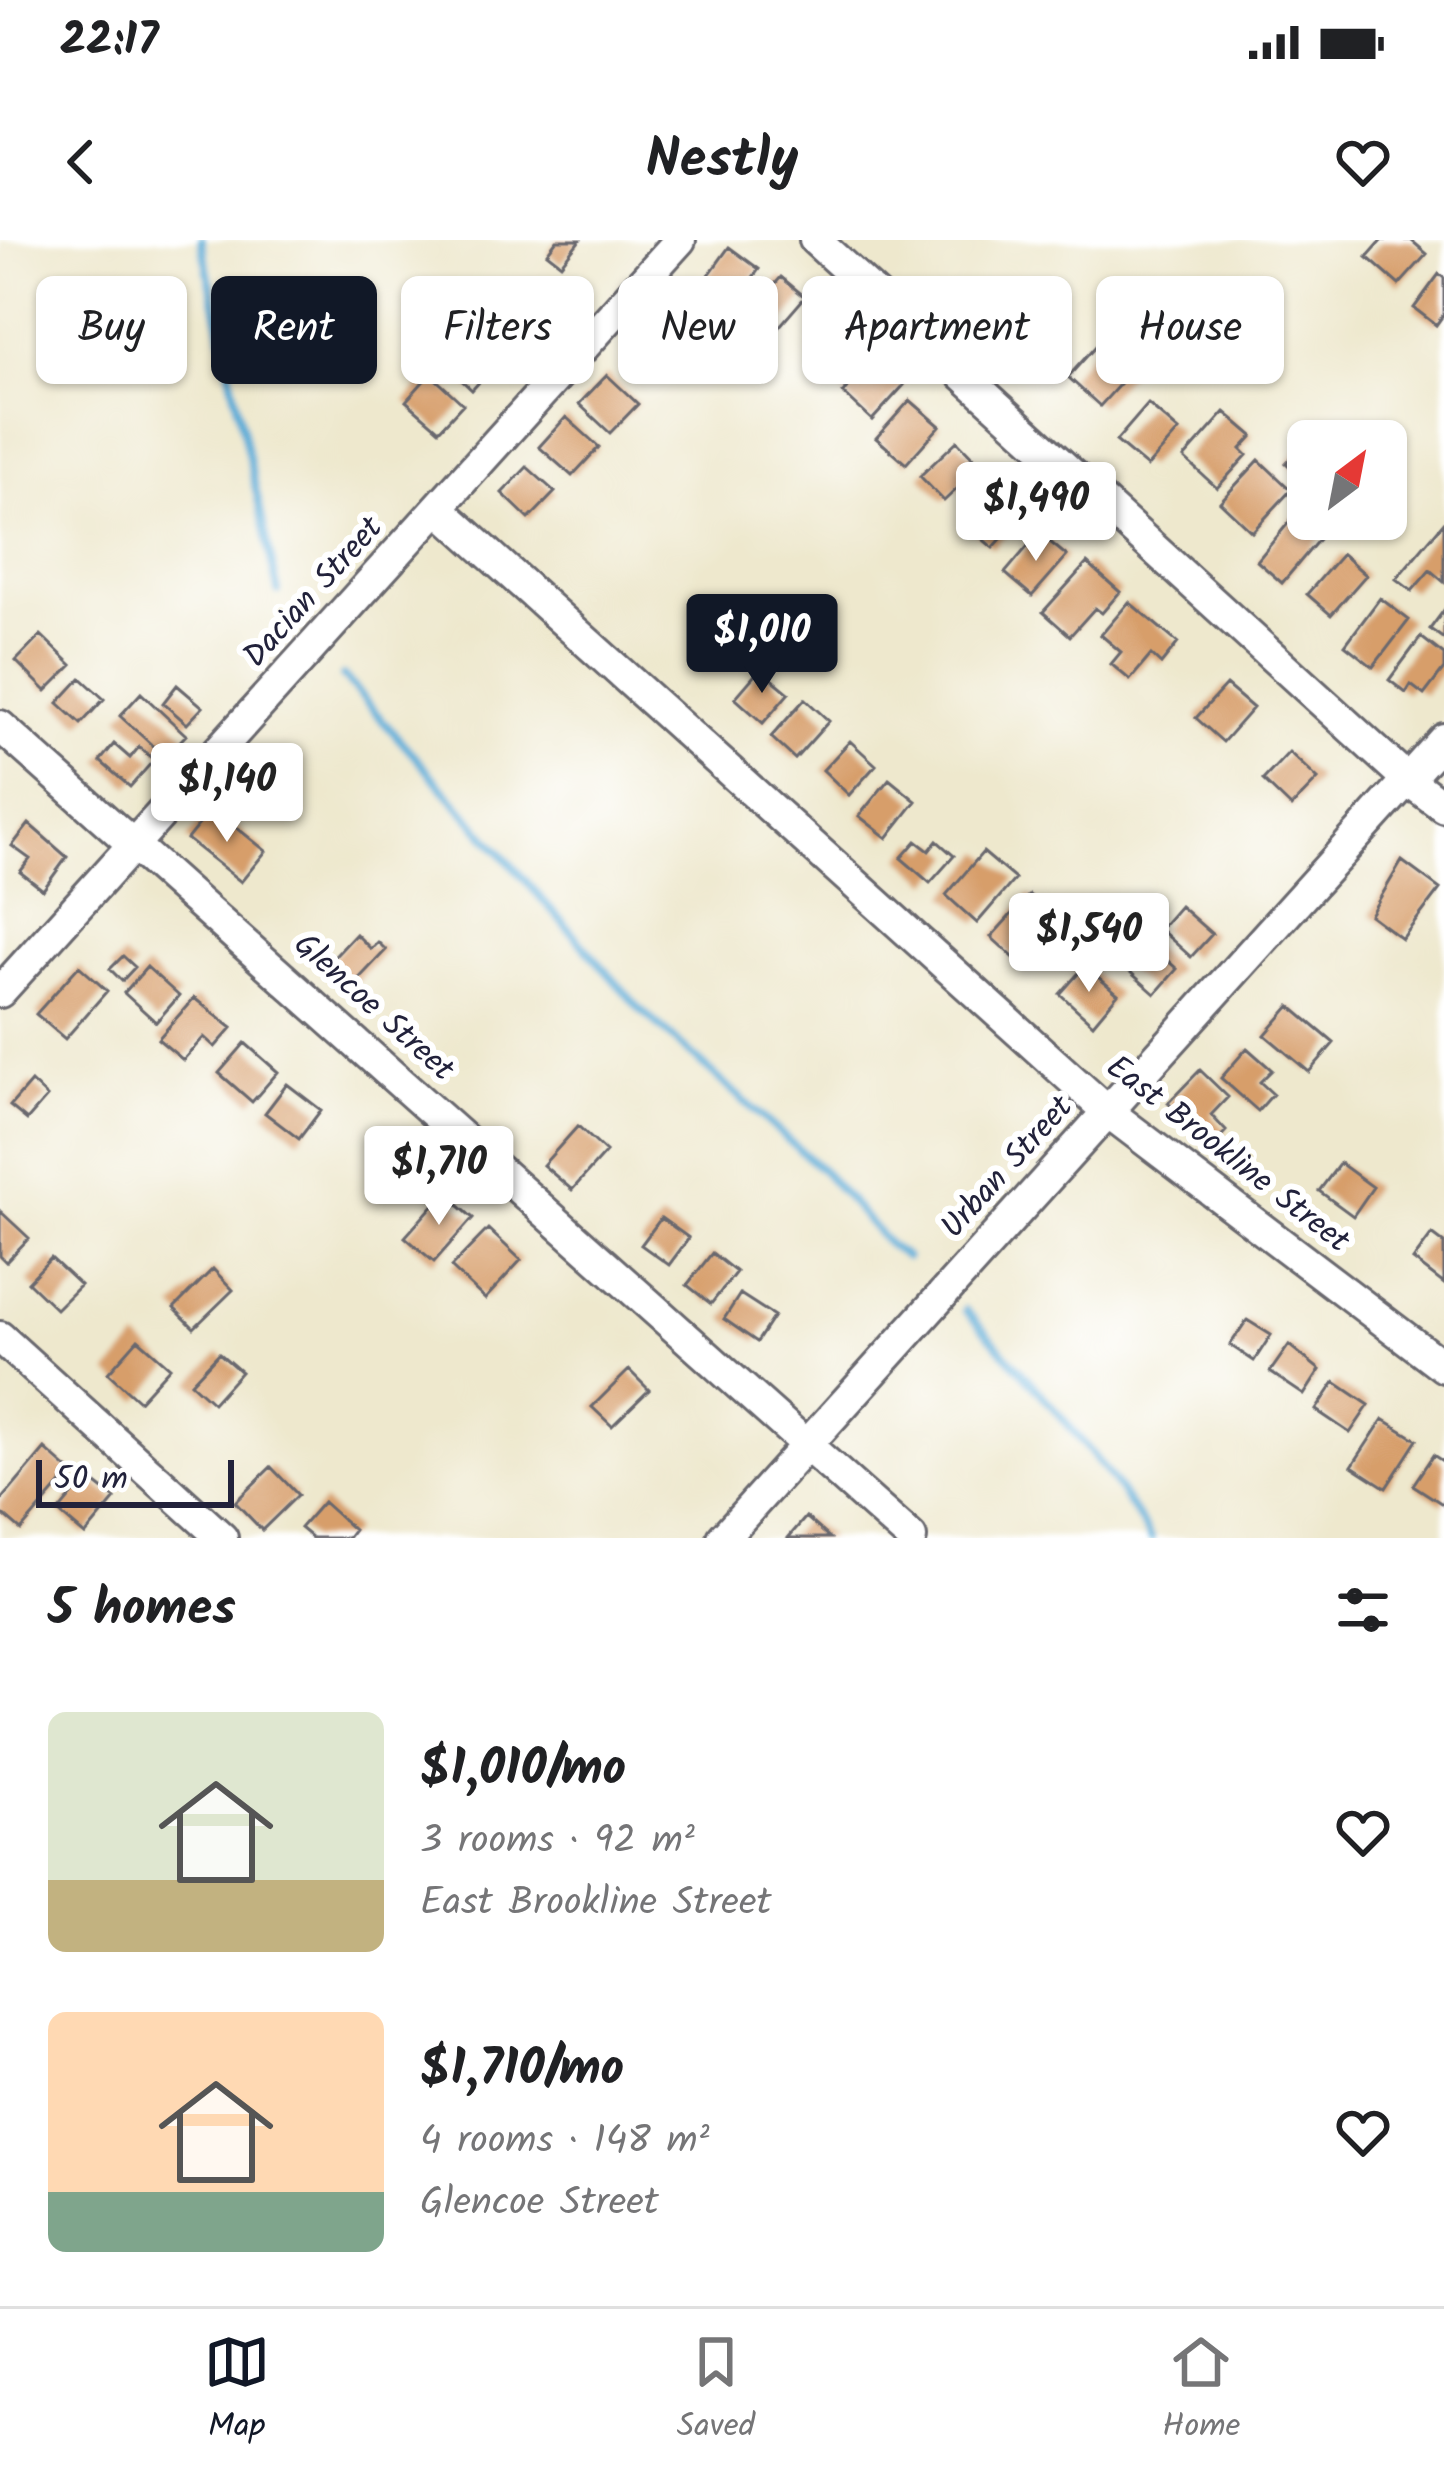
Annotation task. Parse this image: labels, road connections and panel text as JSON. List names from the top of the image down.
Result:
{
  "streets": {
    "street": [
      "Dacian Street",
      "Glencoe Street",
      "East Brookline Street",
      "Urban Street"
    ]
  },
  "crossings": [
    ["Dacian Street", "Glencoe Street"],
    ["Dacian Street", "East Brookline Street"],
    ["Glencoe Street", "Urban Street"],
    ["East Brookline Street", "Urban Street"]
  ],
  "scale_bar": "50 m",
  "north": "top right",
  "page": {
    "status": "22:17",
    "header": "Nestly",
    "chip": [
      "Buy",
      "Rent",
      "Filters",
      "New",
      "Apartment",
      "House"
    ],
    "price": [
      "$1,490",
      "$1,010",
      "$1,140",
      "$1,540",
      "$1,710"
    ],
    "scale": "50 m",
    "heading": "5 homes",
    "list": [
      {
        "name": "$1,010/mo",
        "note": "3 rooms · 92 m² · East Brookline Street"
      },
      {
        "name": "$1,710/mo",
        "note": "4 rooms · 148 m² · Glencoe Street"
      }
    ],
    "tabs": ["Map", "Saved", "Home"]
  }
}
